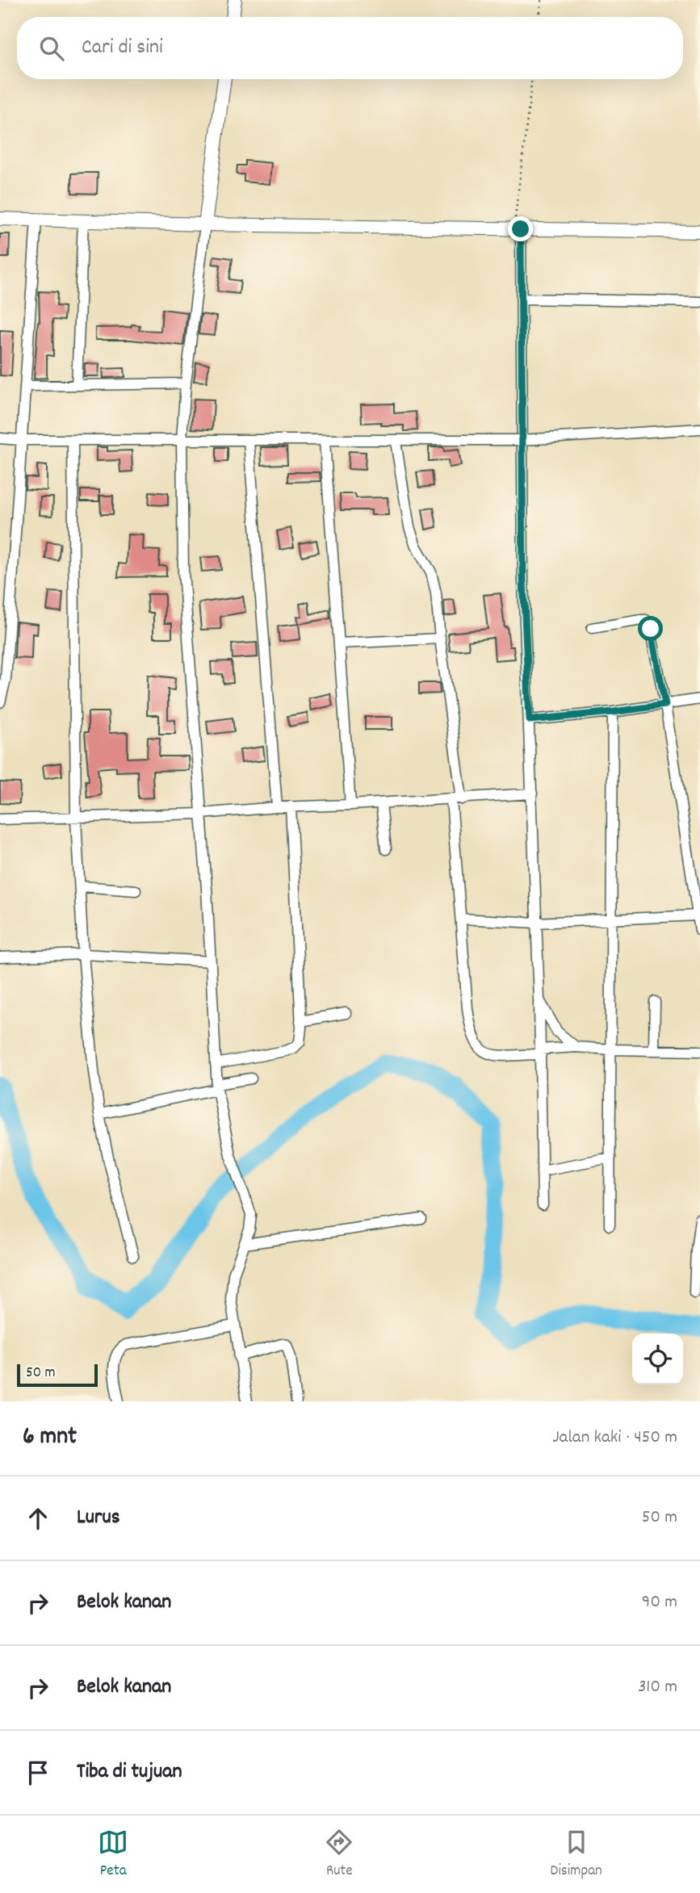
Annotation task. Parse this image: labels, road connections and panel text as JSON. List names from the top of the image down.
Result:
{
  "scale_bar": "50 m",
  "page": {
    "search": "Cari di sini",
    "scale": "50 m",
    "heading": ["6 mnt", "Jalan kaki · 450 m"],
    "list": [
      ["Lurus", "50 m"],
      ["Belok kanan", "90 m"],
      ["Belok kanan", "310 m"],
      "Tiba di tujuan"
    ],
    "nav": ["Peta", "Rute", "Disimpan"]
  }
}
